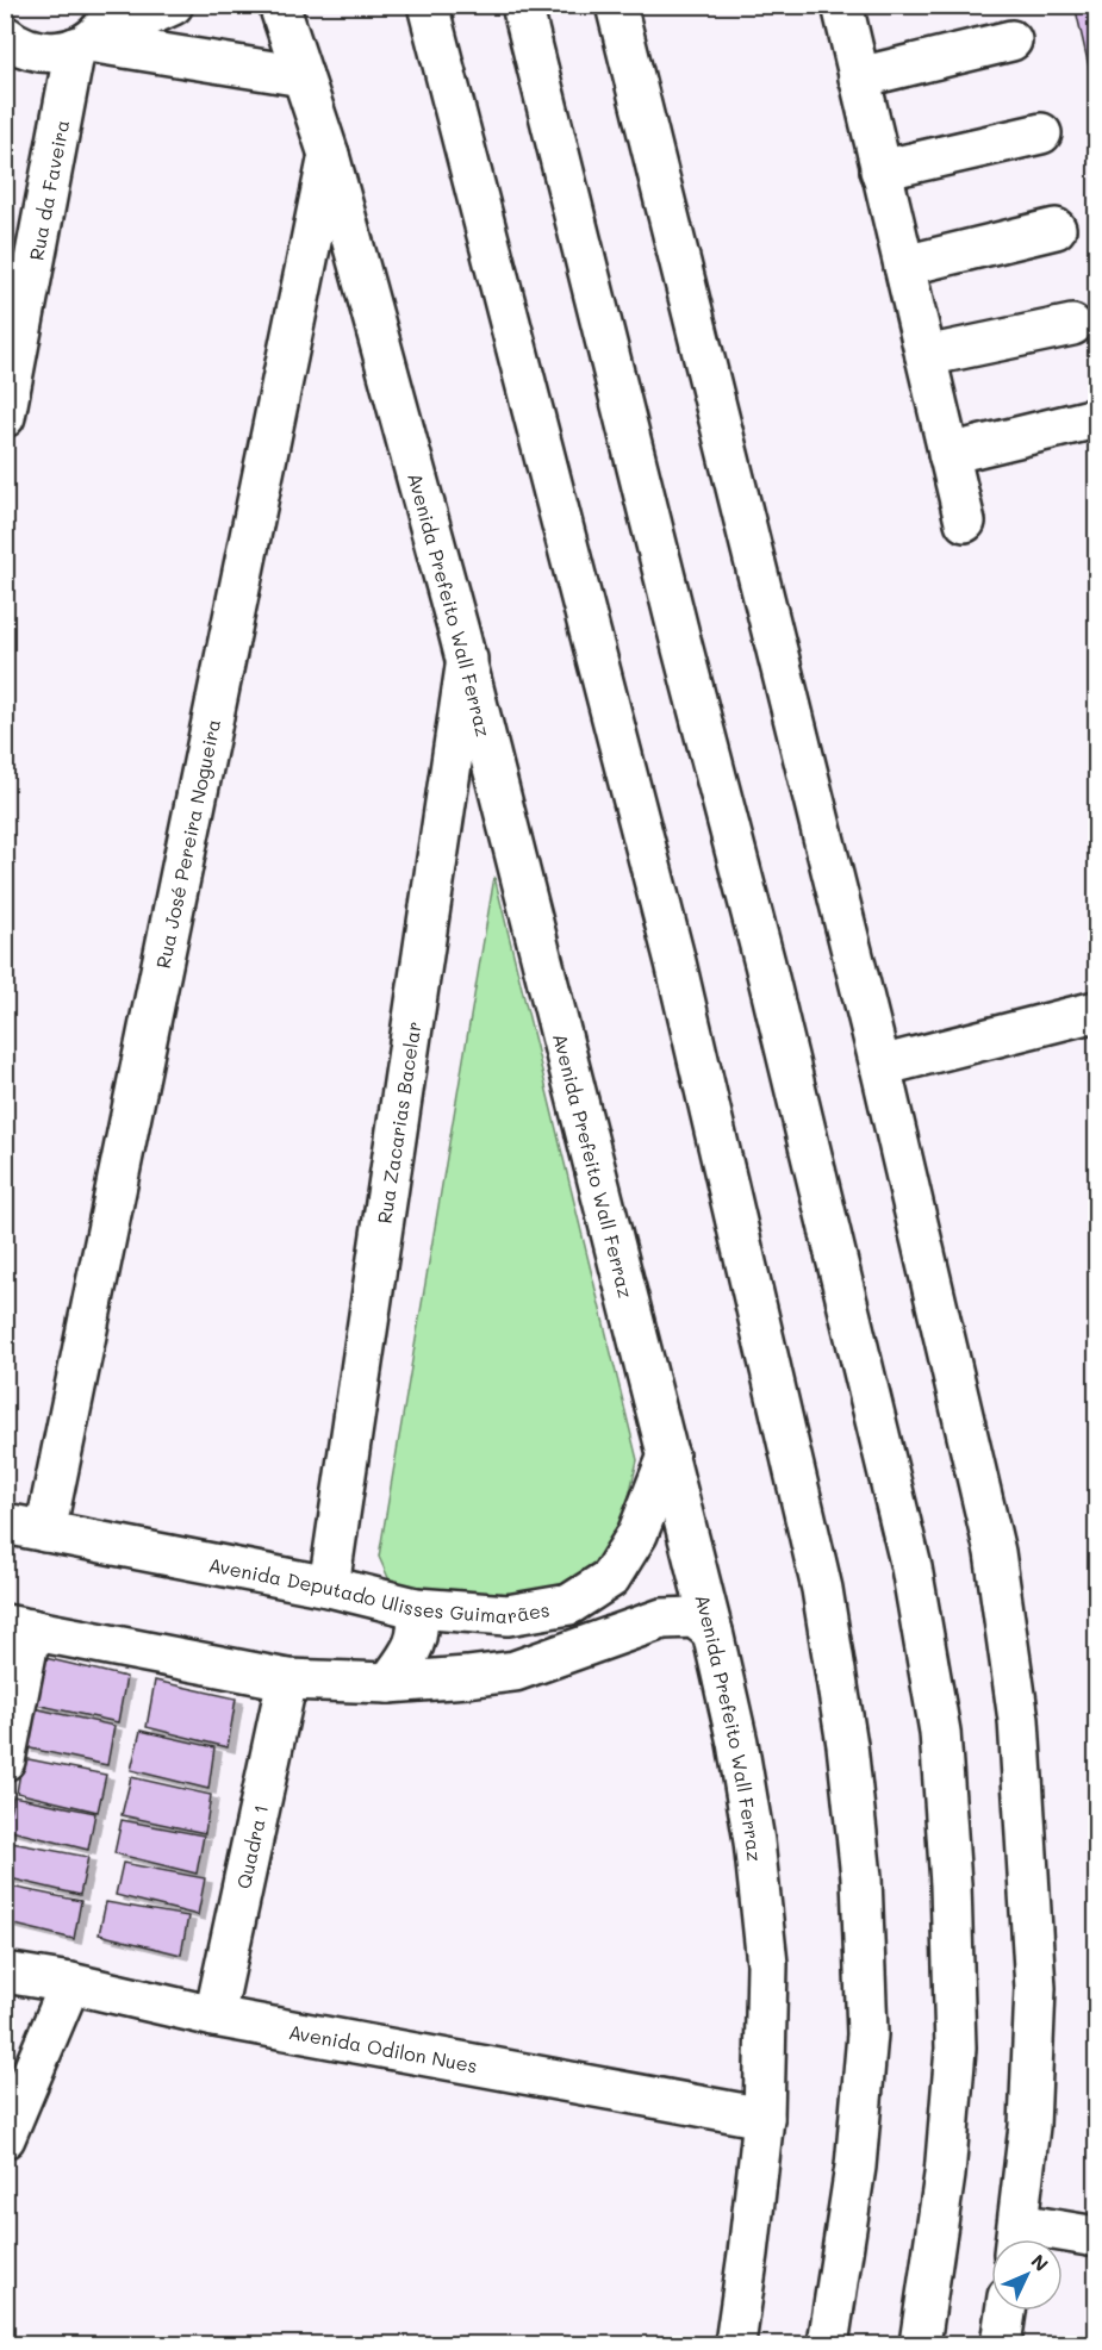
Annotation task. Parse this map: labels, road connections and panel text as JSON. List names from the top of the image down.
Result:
{
  "streets": {
    "main road": [
      "Rua da Faveira",
      "Avenida Prefeito Wall Ferraz",
      "Rua José Pereira Nogueira",
      "Rua Zacarias Bacelar",
      "Avenida Deputado Ulisses Guimarães",
      "Quadra 1",
      "Avenida Odilon Nues"
    ]
  },
  "crossings": [
    ["Avenida Prefeito Wall Ferraz", "Rua José Pereira Nogueira"],
    ["Avenida Prefeito Wall Ferraz", "Rua Zacarias Bacelar"],
    ["Avenida Prefeito Wall Ferraz", "Avenida Deputado Ulisses Guimarães"],
    ["Avenida Prefeito Wall Ferraz", "Avenida Odilon Nues"],
    ["Rua José Pereira Nogueira", "Avenida Deputado Ulisses Guimarães"],
    ["Rua Zacarias Bacelar", "Avenida Deputado Ulisses Guimarães"],
    ["Quadra 1", "Avenida Odilon Nues"]
  ],
  "north": "top right"
}
